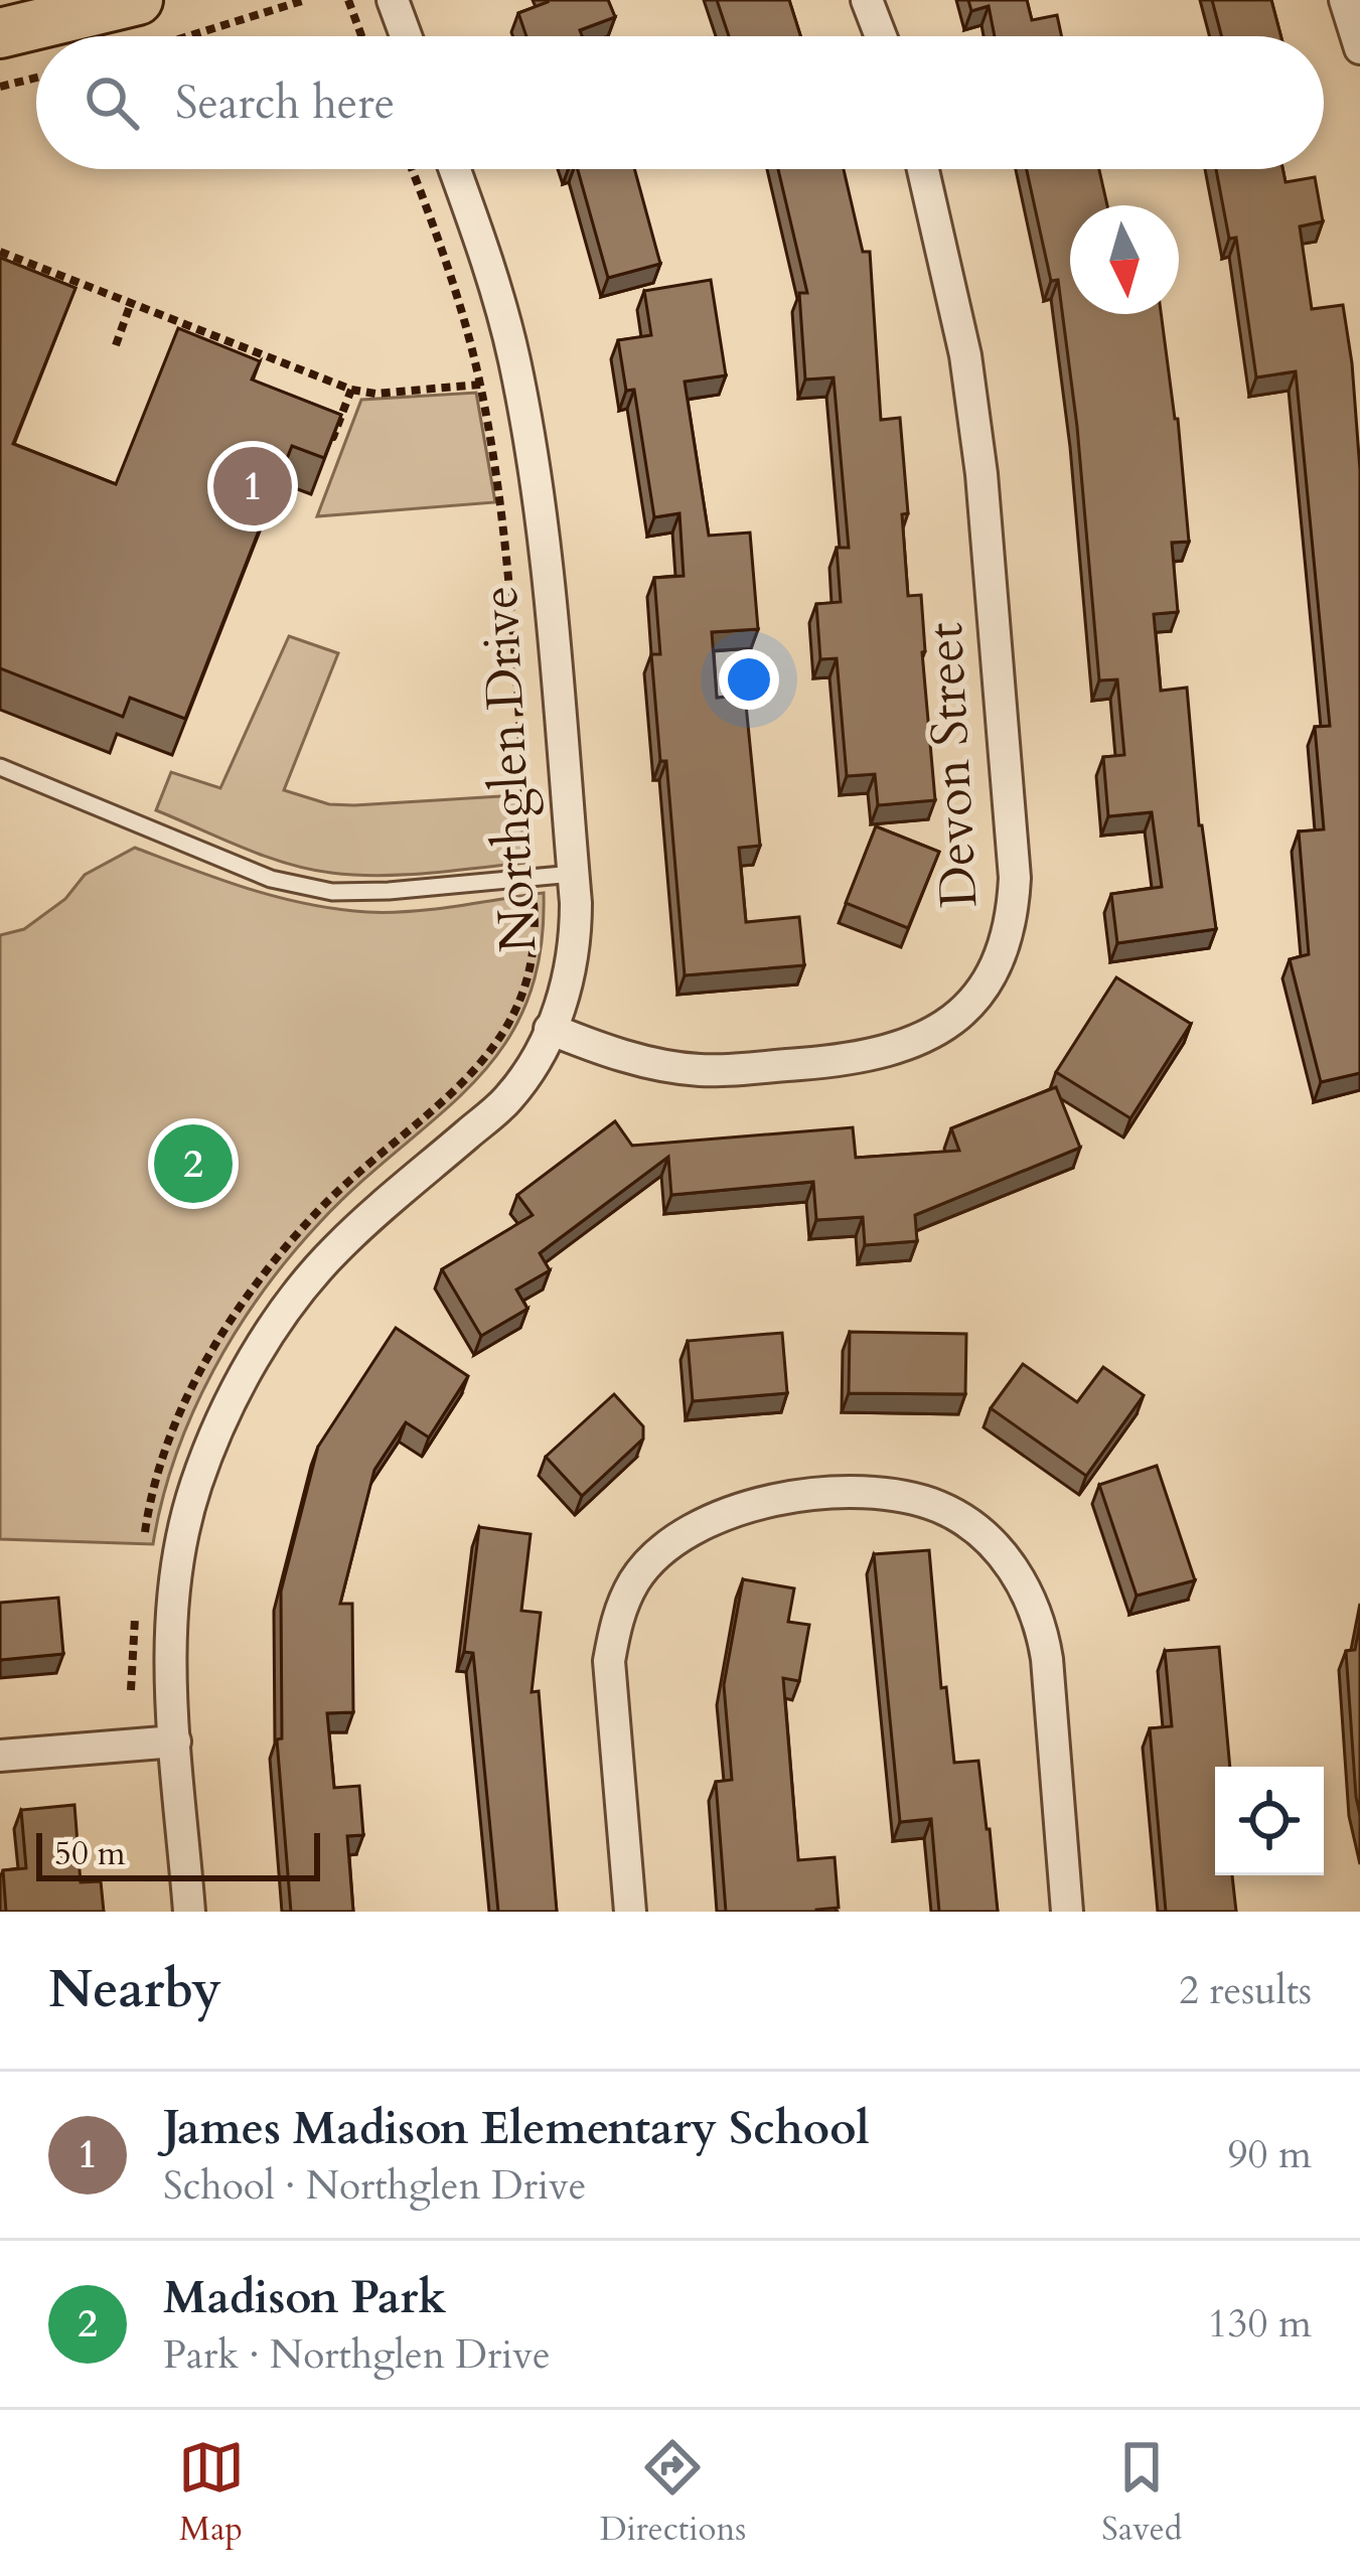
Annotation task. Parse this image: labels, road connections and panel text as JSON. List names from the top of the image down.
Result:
{
  "streets": {
    "street": ["Devon Street", "Northglen Drive"]
  },
  "crossings": [
    ["Devon Street", "Northglen Drive"]
  ],
  "scale_bar": "50 m",
  "north": "bottom",
  "page": {
    "search": "Search here",
    "pins": ["1", "2"],
    "scale": "50 m",
    "heading": ["Nearby", "2 results"],
    "list": [
      {
        "mark": "1",
        "name": "James Madison Elementary School",
        "note": "School · Northglen Drive",
        "value": "90 m"
      },
      {
        "mark": "2",
        "name": "Madison Park",
        "note": "Park · Northglen Drive",
        "value": "130 m"
      }
    ],
    "nav": ["Map", "Directions", "Saved"]
  }
}
